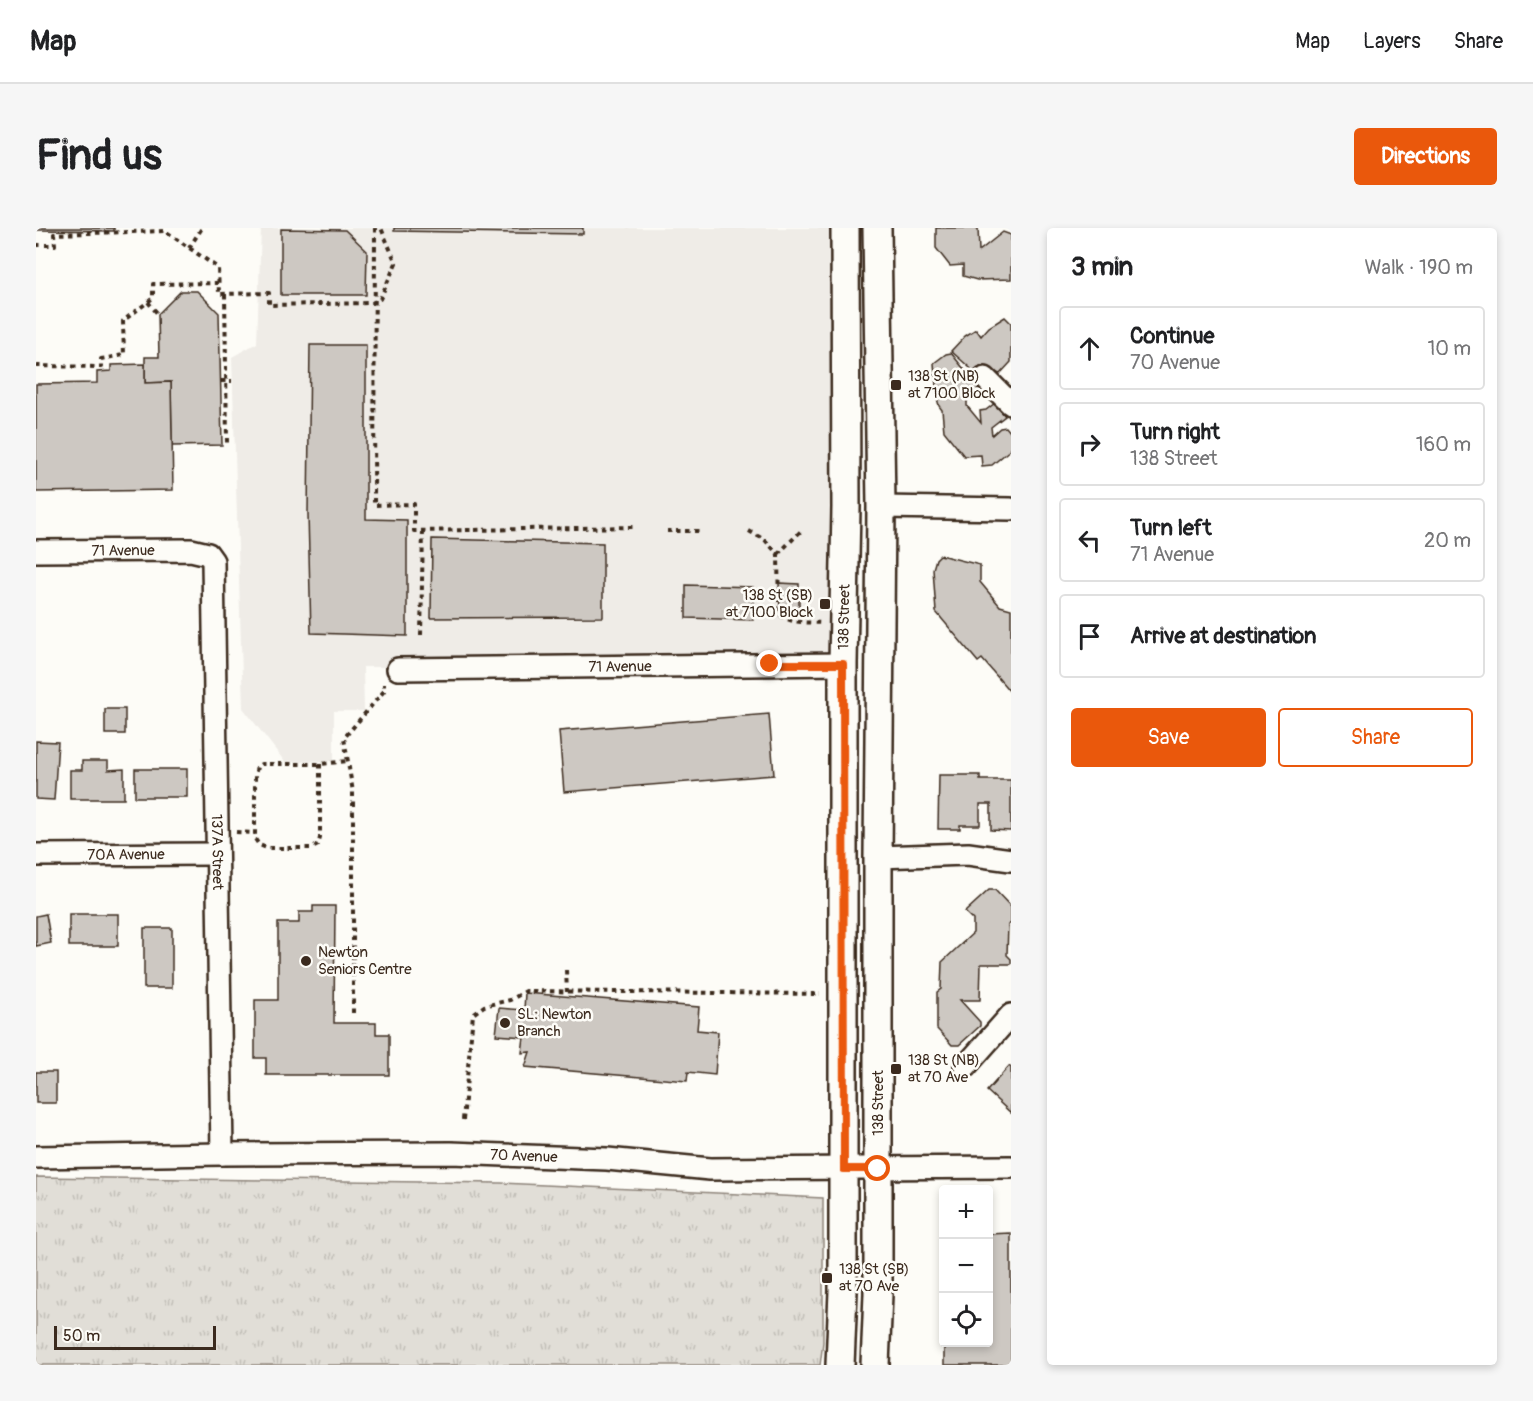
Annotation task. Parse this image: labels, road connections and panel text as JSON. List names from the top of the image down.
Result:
{
  "streets": {
    "main road": ["138 Street"],
    "street": [
      "71 Avenue",
      "137A Street",
      "70A Avenue",
      "70 Avenue"
    ]
  },
  "crossings": [
    ["71 Avenue", "138 Street"],
    ["71 Avenue", "137A Street"],
    ["138 Street", "70 Avenue"],
    ["137A Street", "70A Avenue"],
    ["137A Street", "70 Avenue"]
  ],
  "places": {
    "transit": [
      "138 St (NB) at 7100 Block",
      "138 St (SB) at 7100 Block",
      "138 St (NB) at 70 Ave",
      "138 St (SB) at 70 Ave"
    ],
    "other": ["Newton Seniors Centre", "SL: Newton Branch"]
  },
  "scale_bar": "50 m",
  "page": {
    "header": "Map",
    "nav": ["Map", "Layers", "Share"],
    "buttons": [
      "Directions",
      ["Save", "Share"]
    ],
    "title": "Find us",
    "heading": ["3 min", "Walk · 190 m"],
    "list": [
      ["Continue", "70 Avenue", "10 m"],
      ["Turn right", "138 Street", "160 m"],
      ["Turn left", "71 Avenue", "20 m"],
      "Arrive at destination"
    ],
    "map_buttons": ["+", "−"],
    "scale": "50 m"
  }
}
